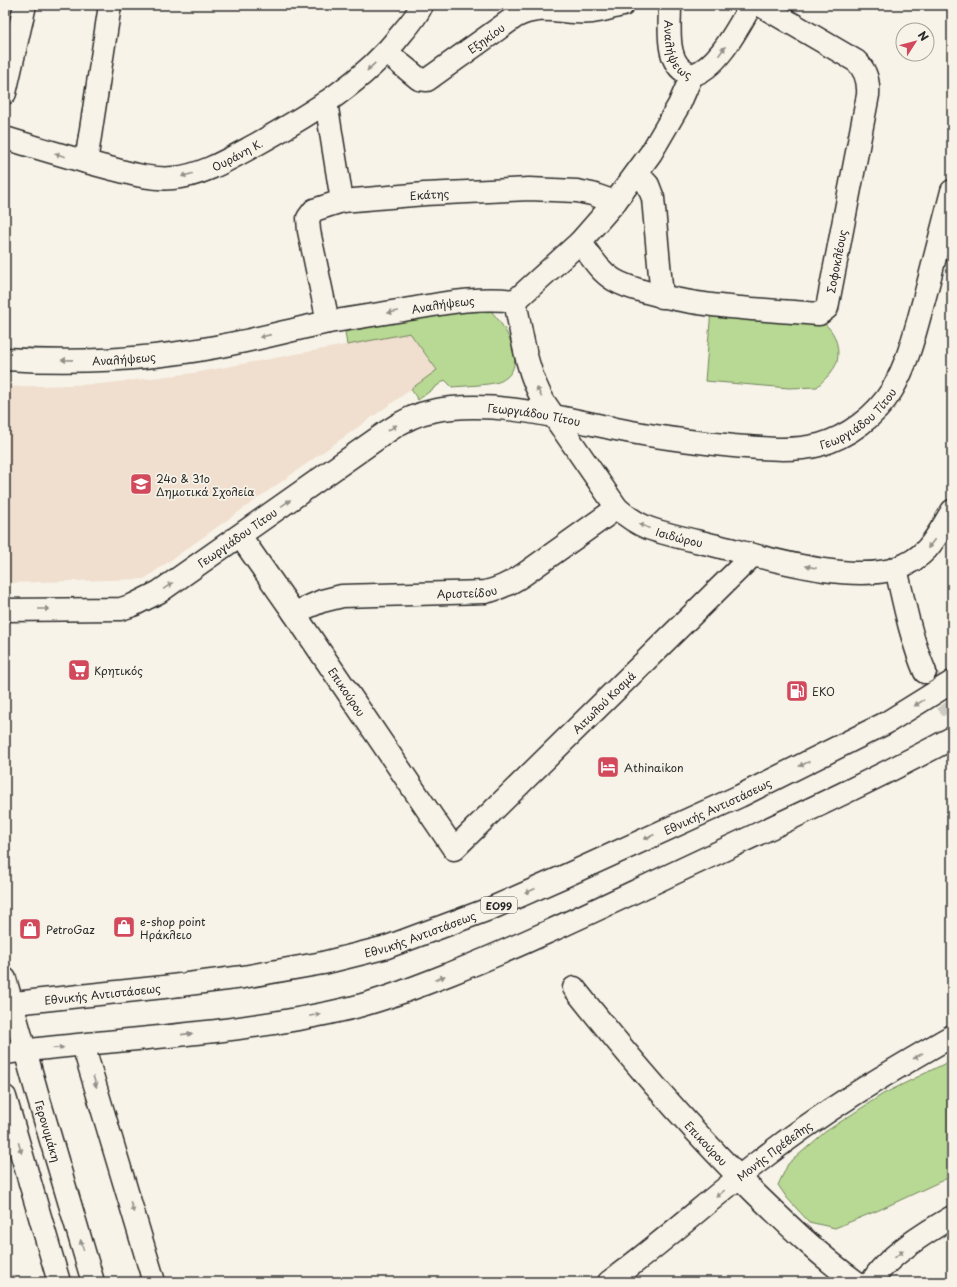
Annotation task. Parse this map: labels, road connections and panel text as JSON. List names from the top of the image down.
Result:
{
  "streets": {
    "street": [
      "Εξηκίου",
      "Αναλήψεως",
      "Ουράνη Κ.",
      "Εκάτης",
      "Σοφοκλέους",
      "Γεωργιάδου Τίτου",
      "Ισιδώρου",
      "Αριστείδου",
      "Επικούρου",
      "Αιτωλού Κοσμά",
      "Εθνικής Αντιστάσεως",
      "ΕΟ99",
      "Γερονυμάκη",
      "Μονής Πρέβελης"
    ]
  },
  "crossings": [
    ["Εξηκίου", "Ουράνη Κ."],
    ["Αναλήψεως", "Εκάτης"],
    ["Αναλήψεως", "Σοφοκλέους"],
    ["Αναλήψεως", "Ισιδώρου"],
    ["Γεωργιάδου Τίτου", "Ισιδώρου"],
    ["Γεωργιάδου Τίτου", "Επικούρου"],
    ["Ισιδώρου", "Αριστείδου"],
    ["Ισιδώρου", "Αιτωλού Κοσμά"],
    ["Αριστείδου", "Επικούρου"],
    ["Επικούρου", "Αιτωλού Κοσμά"],
    ["Επικούρου", "Μονής Πρέβελης"],
    ["Εθνικής Αντιστάσεως", "Γερονυμάκη"]
  ],
  "one_way": [
    "Αναλήψεως",
    "Ουράνη Κ.",
    "Γεωργιάδου Τίτου",
    "Μονής Πρέβελης"
  ],
  "places": {
    "school or university": ["24ο & 31ο Δημοτικά Σχολεία"],
    "supermarket": ["Κρητικός"],
    "fuel station": ["EKO"],
    "hotel": ["Athinaikon"],
    "shop": ["e-shop point Ηράκλειο", "PetroGaz"]
  },
  "north": "top right"
}
